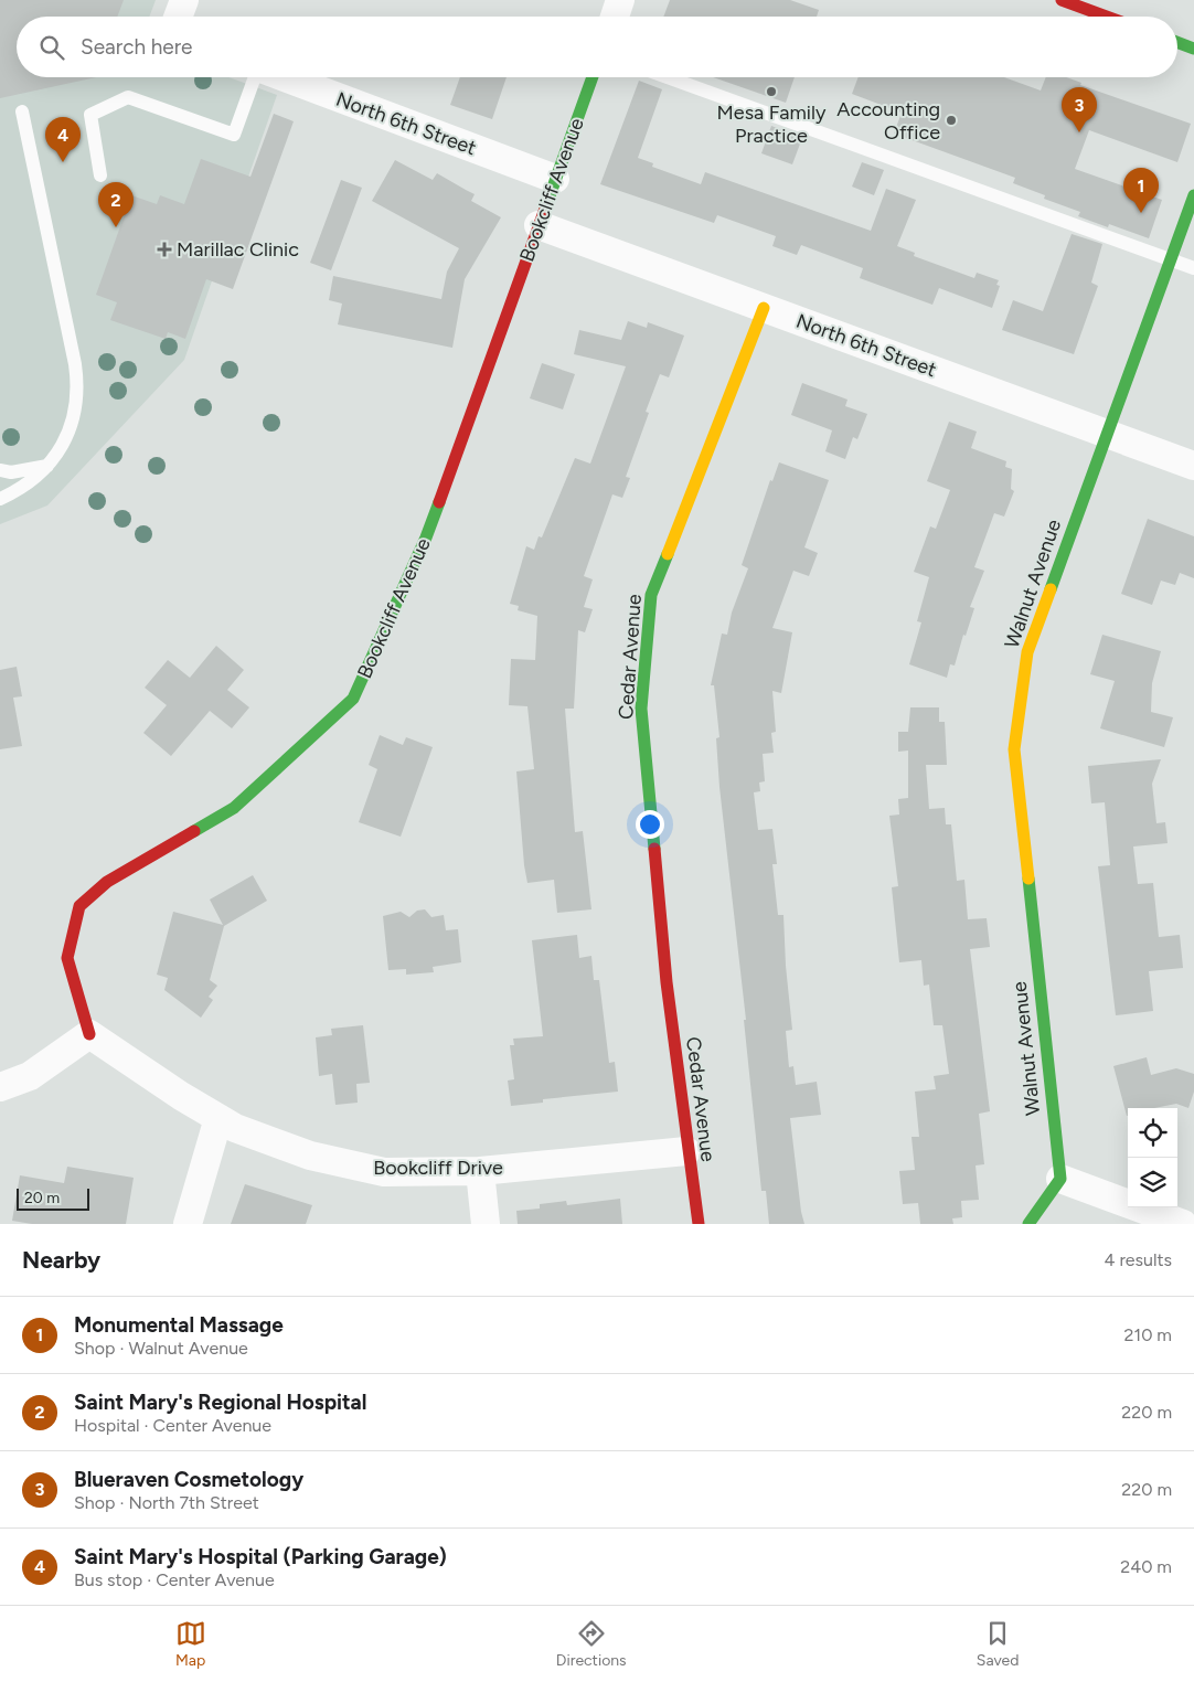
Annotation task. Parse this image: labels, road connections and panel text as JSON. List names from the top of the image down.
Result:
{
  "streets": {
    "street": [
      "North 6th Street",
      "Bookcliff Avenue",
      "Walnut Avenue",
      "Cedar Avenue",
      "Bookcliff Drive"
    ]
  },
  "crossings": [
    ["North 6th Street", "Bookcliff Avenue"],
    ["North 6th Street", "Walnut Avenue"],
    ["North 6th Street", "Cedar Avenue"],
    ["Bookcliff Avenue", "Bookcliff Drive"],
    ["Cedar Avenue", "Bookcliff Drive"]
  ],
  "places": {
    "other": ["Mesa Family Practice", "Accounting Office"],
    "health": ["Marillac Clinic"]
  },
  "scale_bar": "20 m",
  "page": {
    "search": "Search here",
    "pins": [
      "3",
      "4",
      "1",
      "2"
    ],
    "scale": "20 m",
    "heading": ["Nearby", "4 results"],
    "list": [
      {
        "mark": "1",
        "name": "Monumental Massage",
        "note": "Shop · Walnut Avenue",
        "value": "210 m"
      },
      {
        "mark": "2",
        "name": "Saint Mary's Regional Hospital",
        "note": "Hospital · Center Avenue",
        "value": "220 m"
      },
      {
        "mark": "3",
        "name": "Blueraven Cosmetology",
        "note": "Shop · North 7th Street",
        "value": "220 m"
      },
      {
        "mark": "4",
        "name": "Saint Mary's Hospital (Parking Garage)",
        "note": "Bus stop · Center Avenue",
        "value": "240 m"
      }
    ],
    "nav": ["Map", "Directions", "Saved"]
  }
}
